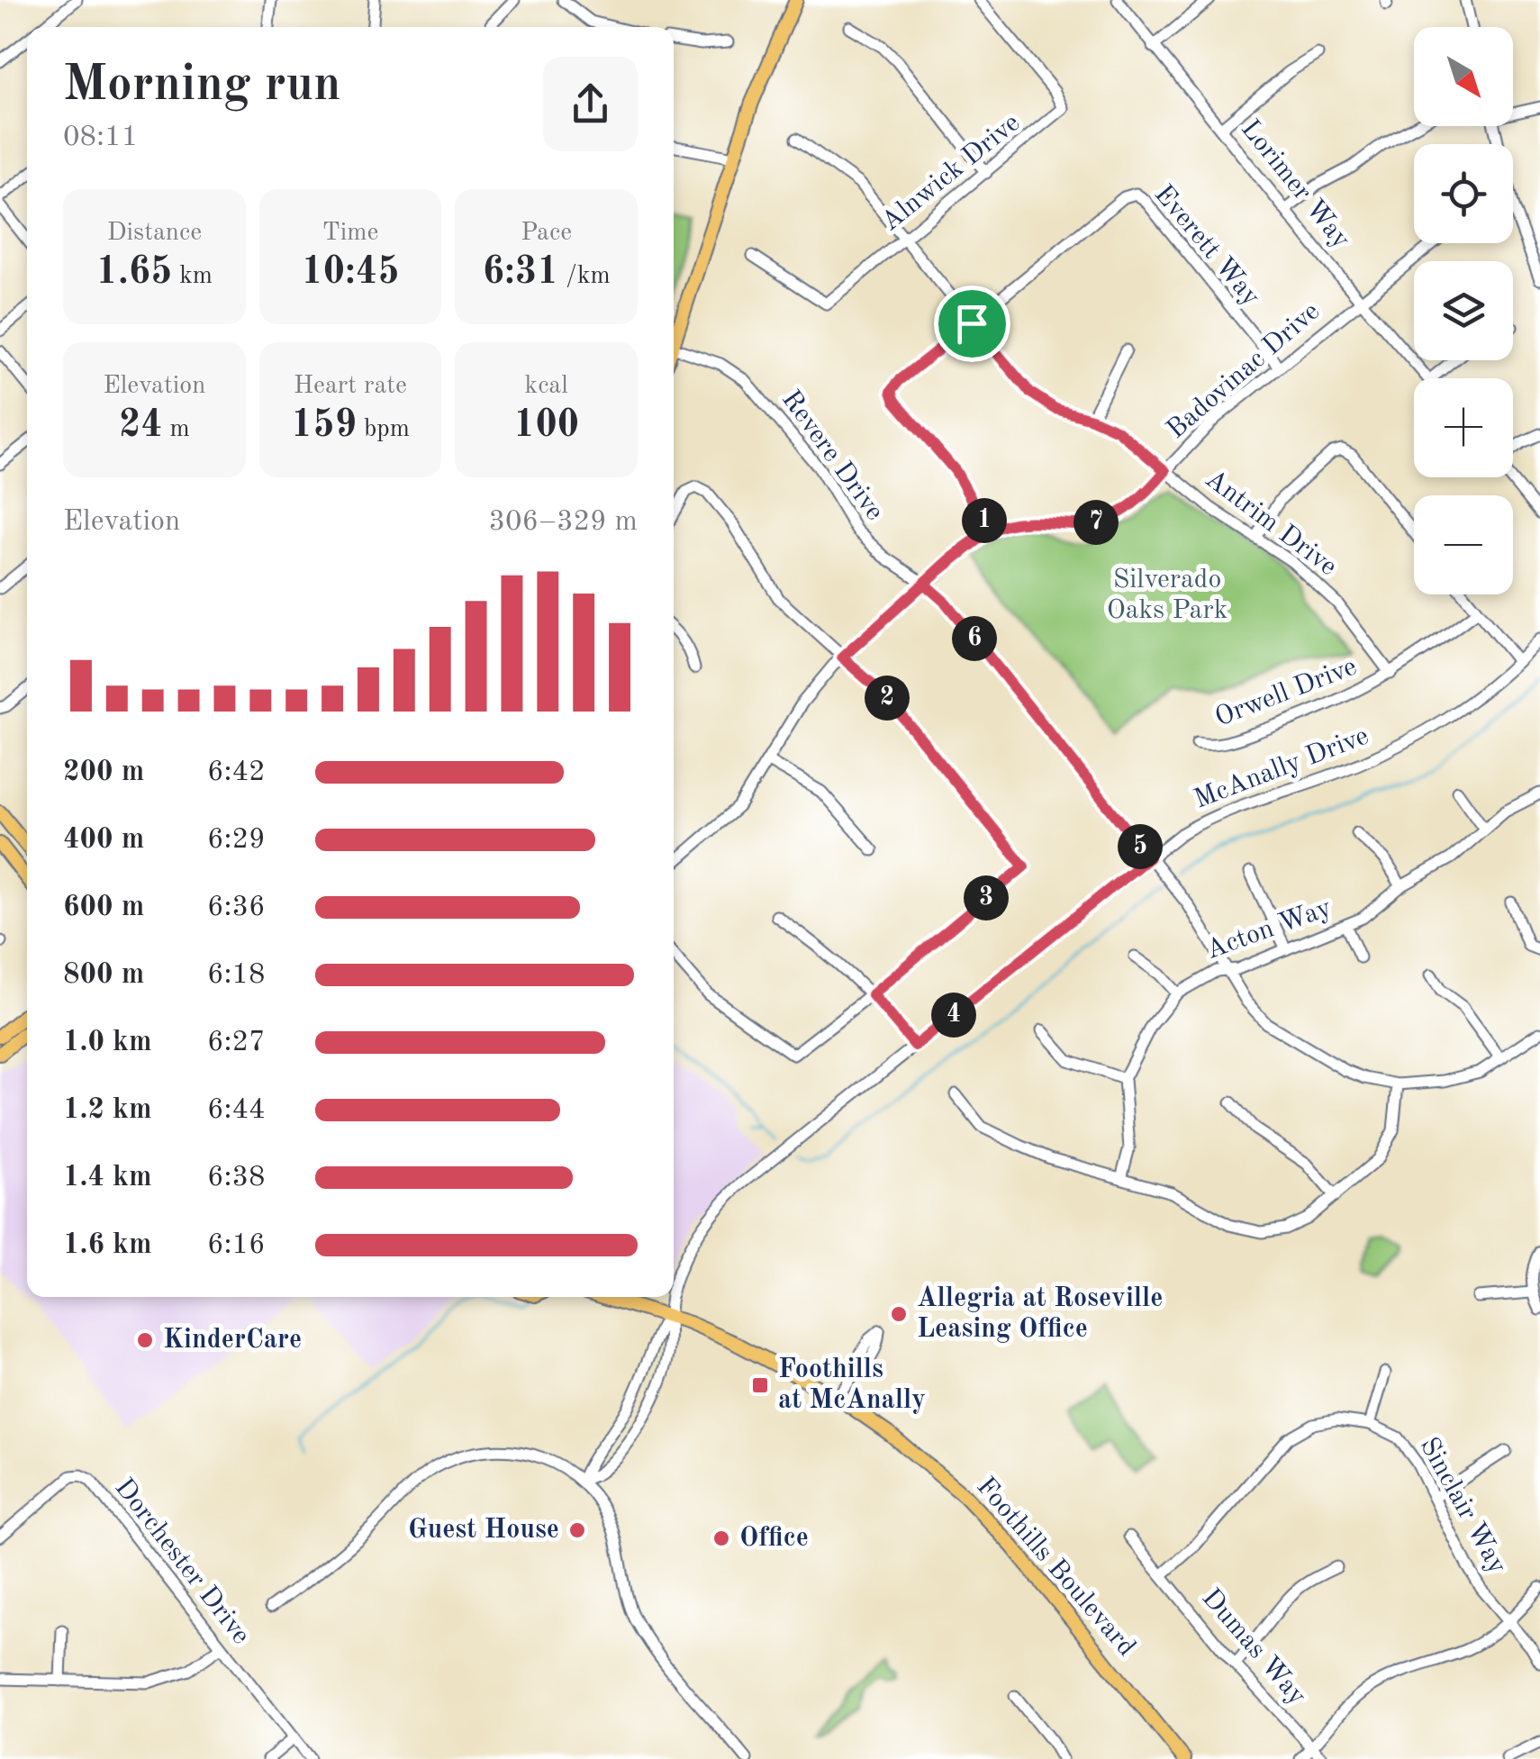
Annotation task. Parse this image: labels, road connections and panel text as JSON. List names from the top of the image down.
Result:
{
  "streets": {
    "main road": ["Foothills Boulevard"],
    "street": [
      "Alnwick Drive",
      "Lorimer Way",
      "Everett Way",
      "Badovinac Drive",
      "Revere Drive",
      "Antrim Drive",
      "Orwell Drive",
      "McAnally Drive",
      "Acton Way",
      "Sinclair Way",
      "Dorchester Drive",
      "Dumas Way"
    ]
  },
  "crossings": [
    ["Alnwick Drive", "Antrim Drive"],
    ["Lorimer Way", "Badovinac Drive"],
    ["Everett Way", "Badovinac Drive"],
    ["Everett Way", "Antrim Drive"],
    ["Badovinac Drive", "Revere Drive"],
    ["Badovinac Drive", "Antrim Drive"],
    ["Revere Drive", "McAnally Drive"],
    ["Revere Drive", "Acton Way"],
    ["Antrim Drive", "Orwell Drive"],
    ["McAnally Drive", "Foothills Boulevard"]
  ],
  "parks": ["Silverado Oaks Park"],
  "places": {
    "other": [
      "Allegria at Roseville Leasing Office",
      "KinderCare",
      "Guest House",
      "Office"
    ],
    "transit": ["Foothills at McAnally"]
  },
  "north": "bottom right",
  "page": {
    "map_buttons": ["+", "−"],
    "heading": ["Morning run", "08:11"],
    "stats": [
      ["Distance", "1.65 km"],
      ["Time", "10:45"],
      ["Pace", "6:31 /km"],
      ["Elevation", "24 m"],
      ["Heart rate", "159 bpm"],
      ["kcal", "100"]
    ],
    "chart": ["Elevation", "306–329 m"],
    "pins": [
      "1",
      "7",
      "6",
      "2",
      "5",
      "3",
      "4"
    ],
    "list": [
      {
        "name": "200 m",
        "note": "6:42"
      },
      {
        "name": "400 m",
        "note": "6:29"
      },
      {
        "name": "600 m",
        "note": "6:36"
      },
      {
        "name": "800 m",
        "note": "6:18"
      },
      {
        "name": "1.0 km",
        "note": "6:27"
      },
      {
        "name": "1.2 km",
        "note": "6:44"
      },
      {
        "name": "1.4 km",
        "note": "6:38"
      },
      {
        "name": "1.6 km",
        "note": "6:16"
      }
    ]
  }
}
